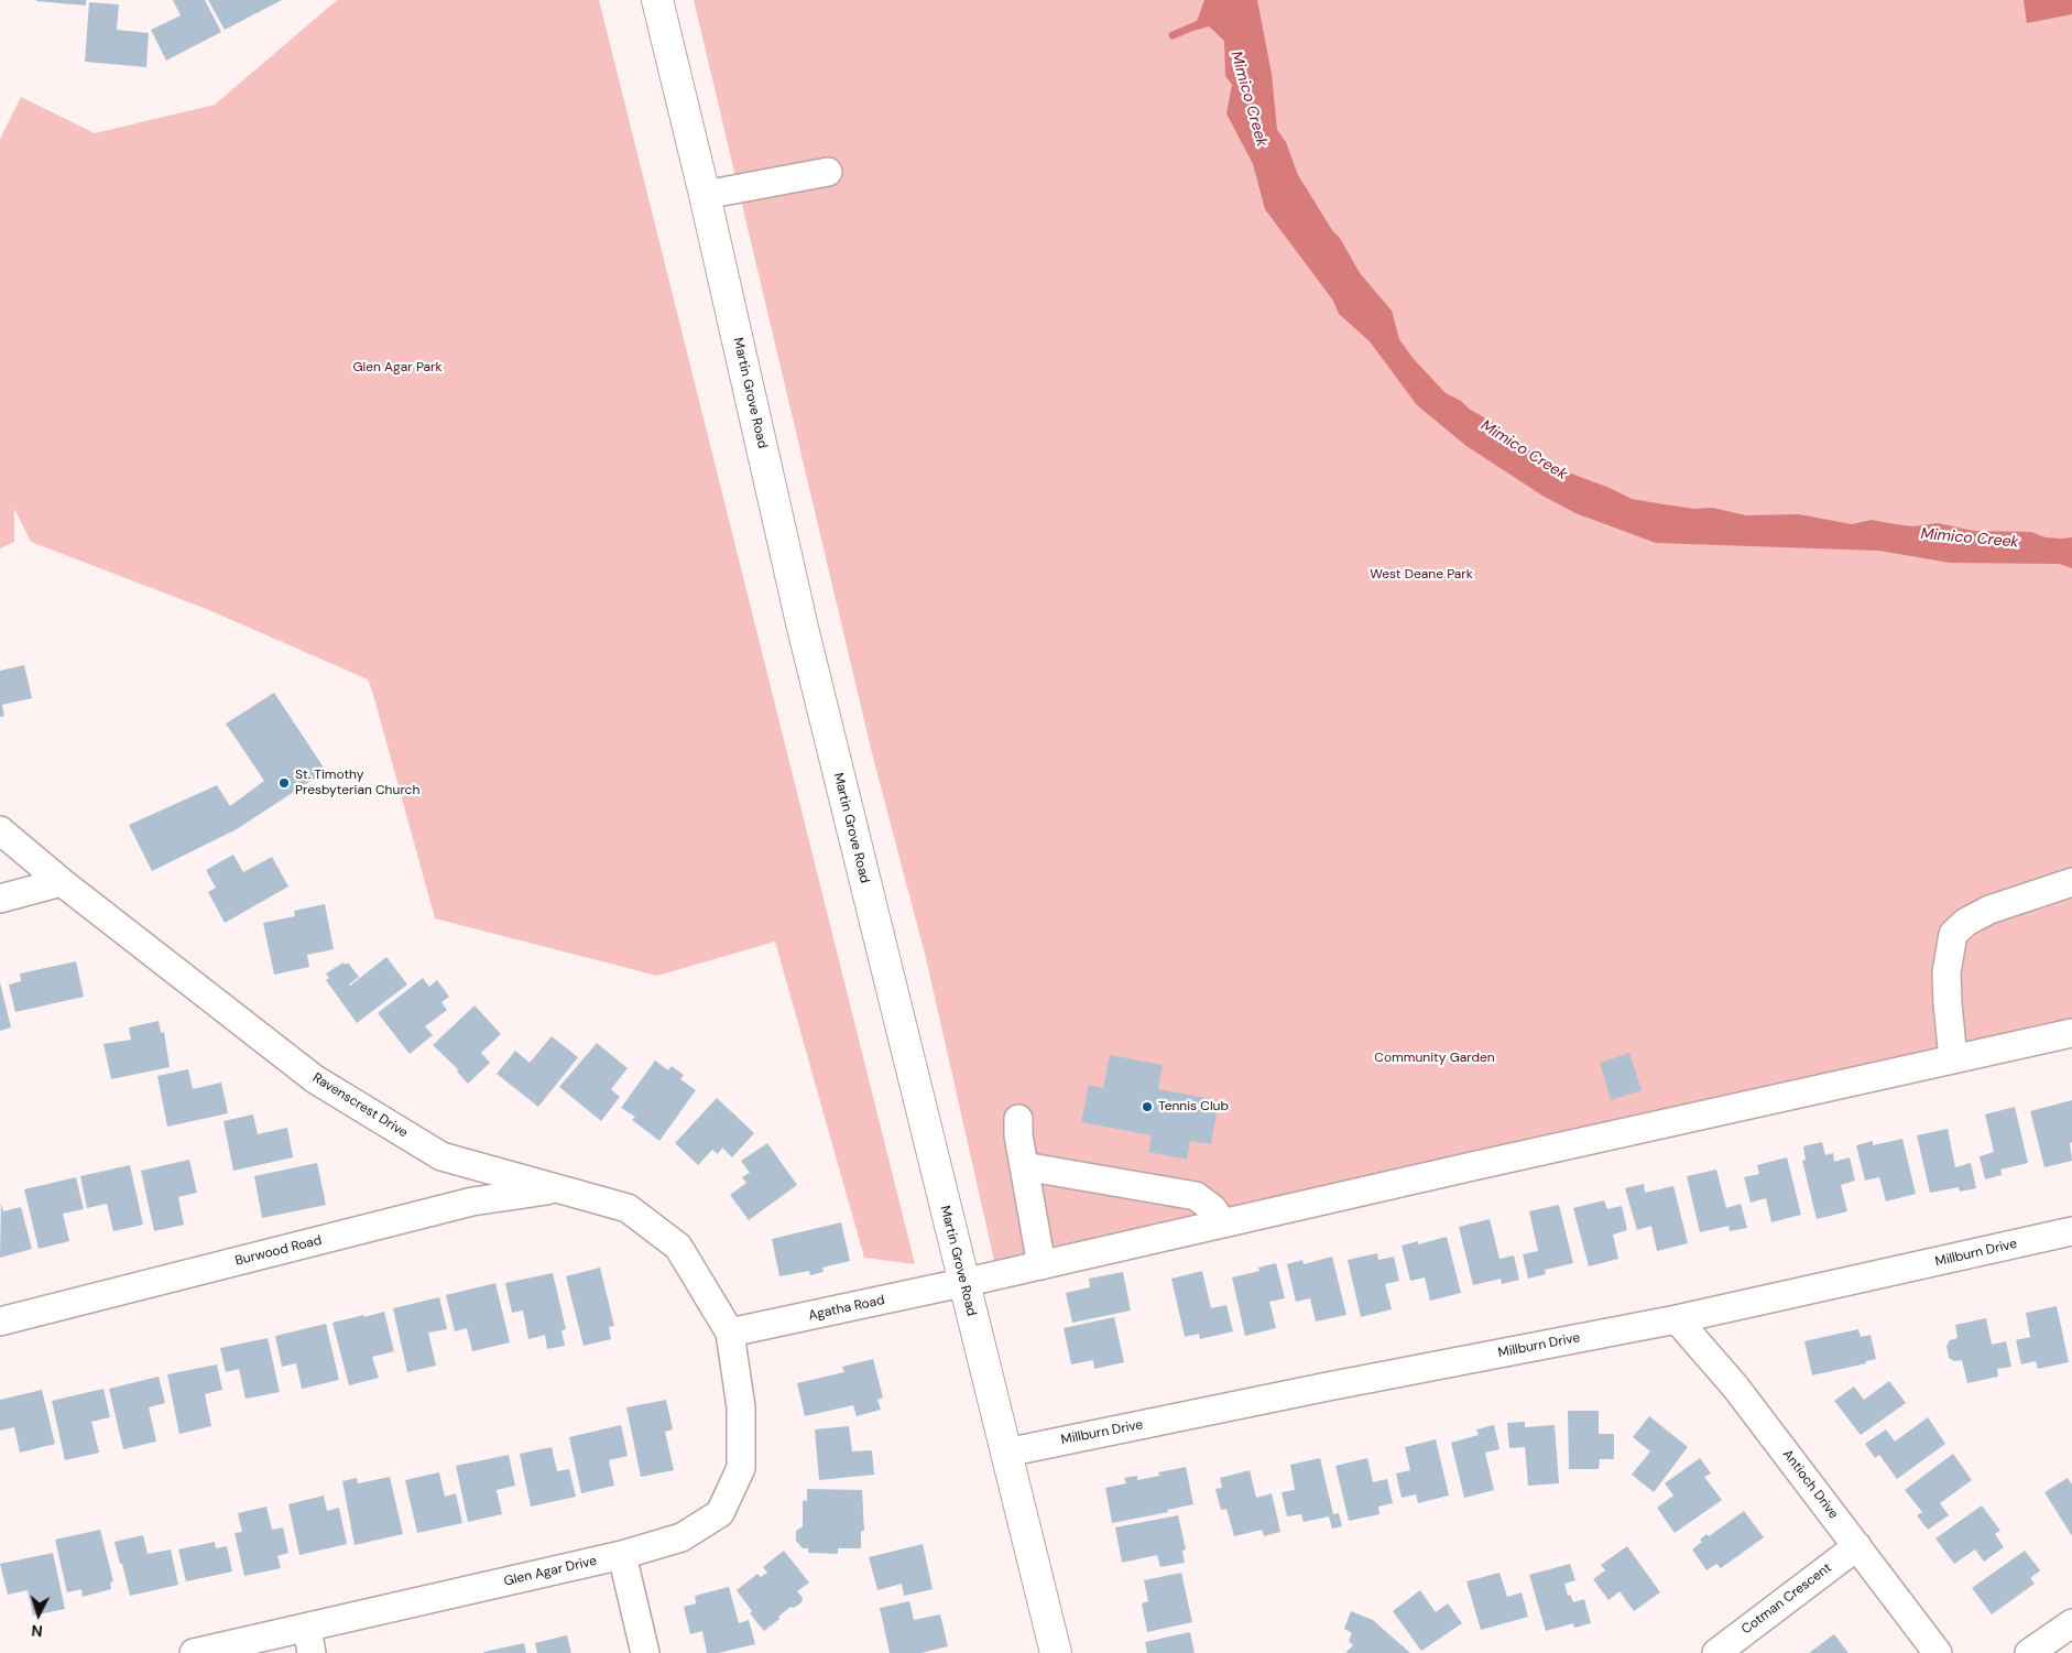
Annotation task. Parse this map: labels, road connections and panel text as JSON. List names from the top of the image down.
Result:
{
  "streets": {
    "main road": ["Martin Grove Road"],
    "street": [
      "Ravenscrest Drive",
      "Burwood Road",
      "Millburn Drive",
      "Agatha Road",
      "Antioch Drive",
      "Glen Agar Drive",
      "Cotman Crescent"
    ]
  },
  "crossings": [
    ["Martin Grove Road", "Millburn Drive"],
    ["Martin Grove Road", "Agatha Road"],
    ["Ravenscrest Drive", "Burwood Road"],
    ["Ravenscrest Drive", "Agatha Road"],
    ["Ravenscrest Drive", "Glen Agar Drive"],
    ["Millburn Drive", "Antioch Drive"],
    ["Agatha Road", "Glen Agar Drive"],
    ["Antioch Drive", "Cotman Crescent"]
  ],
  "water": ["Mimico Creek"],
  "parks": ["Glen Agar Park", "West Deane Park", "Community Garden"],
  "places": ["St. Timothy Presbyterian Church", "Tennis Club"],
  "north": "bottom"
}
